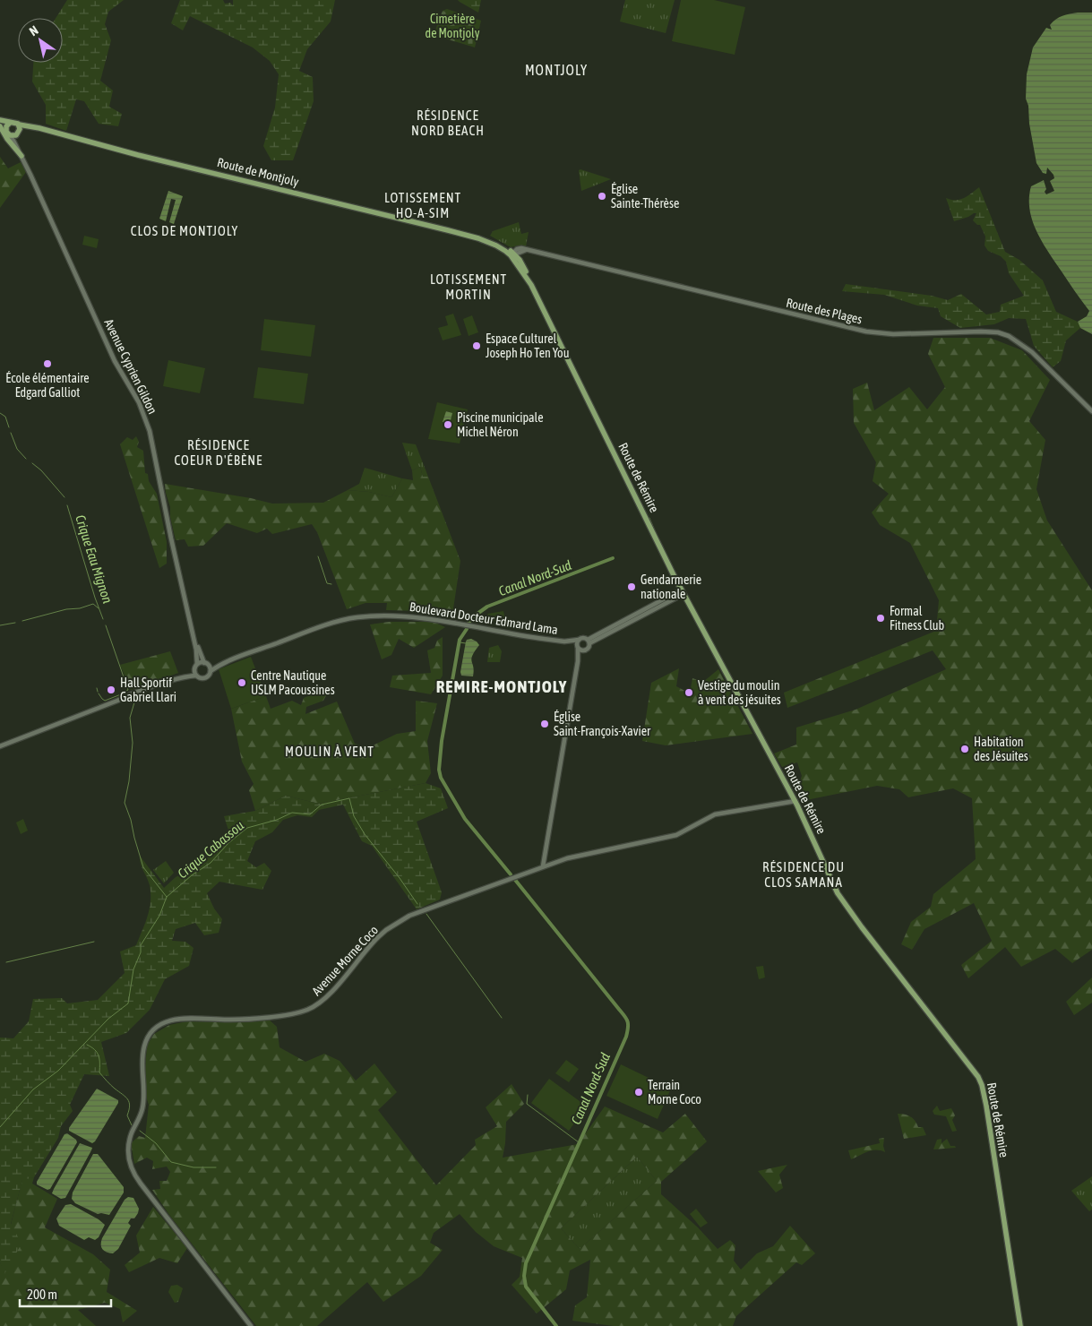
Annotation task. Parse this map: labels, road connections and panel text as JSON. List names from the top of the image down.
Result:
{
  "streets": {
    "main road": ["Route de Montjoly", "Route de Rémire"],
    "street": [
      "Route des Plages",
      "Avenue Cyprien Gildon",
      "Boulevard Docteur Edmard Lama",
      "Avenue Morne Coco"
    ]
  },
  "crossings": [
    ["Route de Montjoly", "Avenue Cyprien Gildon"],
    ["Route de Montjoly", "Route de Rémire"],
    ["Route des Plages", "Route de Rémire"],
    ["Avenue Cyprien Gildon", "Boulevard Docteur Edmard Lama"],
    ["Route de Rémire", "Avenue Morne Coco"]
  ],
  "districts": [
    "MONTJOLY",
    "RÉSIDENCE NORD BEACH",
    "LOTISSEMENT HO-A-SIM",
    "CLOS DE MONTJOLY",
    "LOTISSEMENT MORTIN",
    "RÉSIDENCE COEUR D'ÉBÈNE",
    "REMIRE-MONTJOLY",
    "MOULIN À VENT",
    "RÉSIDENCE DU CLOS SAMANA"
  ],
  "water": ["Crique Eau Mignon", "Canal Nord-Sud", "Crique Cabassou"],
  "parks": ["Cimetière de Montjoly"],
  "places": [
    "Église Sainte-Thérèse",
    "Espace Culturel Joseph Ho Ten You",
    "École élémentaire Edgard Galliot",
    "Piscine municipale Michel Néron",
    "Gendarmerie nationale",
    "Formal Fitness Club",
    "Centre Nautique USLM Pacoussines",
    "Hall Sportif Gabriel Llari",
    "Vestige du moulin à vent des jésuites",
    "Église Saint-François-Xavier",
    "Habitation des Jésuites",
    "Terrain Morne Coco"
  ],
  "scale_bar": "200 m",
  "north": "top left"
}
